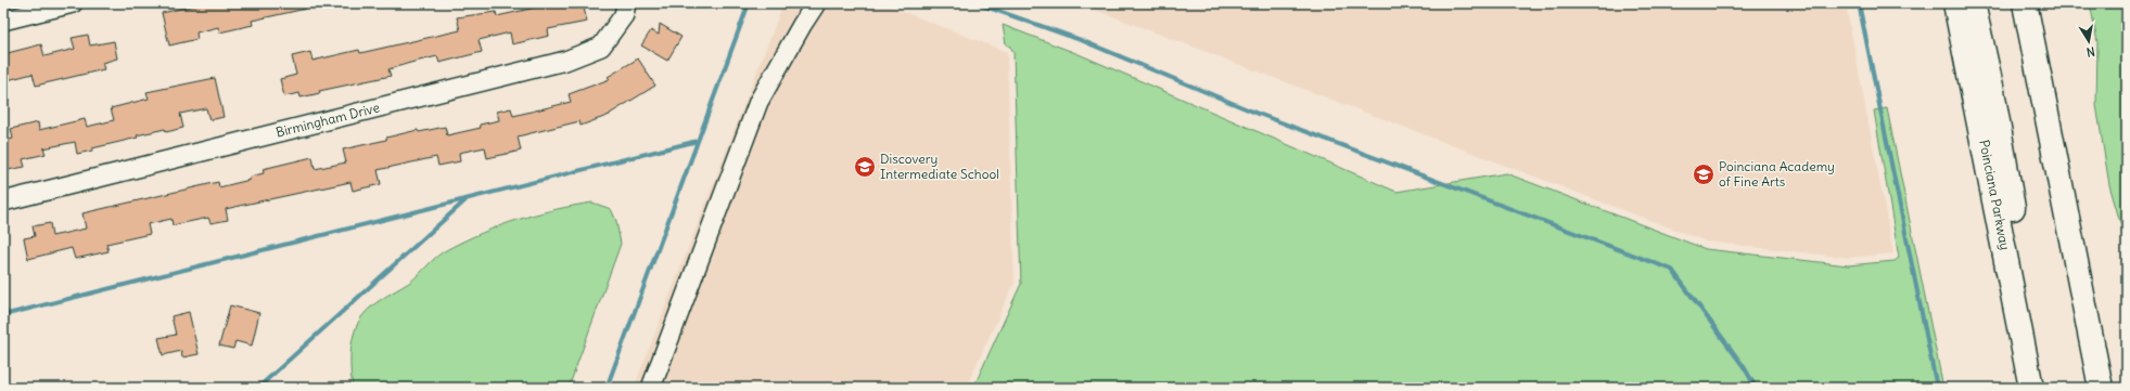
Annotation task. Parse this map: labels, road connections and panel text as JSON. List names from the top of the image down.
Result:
{
  "streets": {
    "highway": ["Poinciana Parkway"],
    "street": ["Birmingham Drive"]
  },
  "places": {
    "school or university": ["Discovery Intermediate School", "Poinciana Academy of Fine Arts"]
  },
  "north": "bottom"
}
